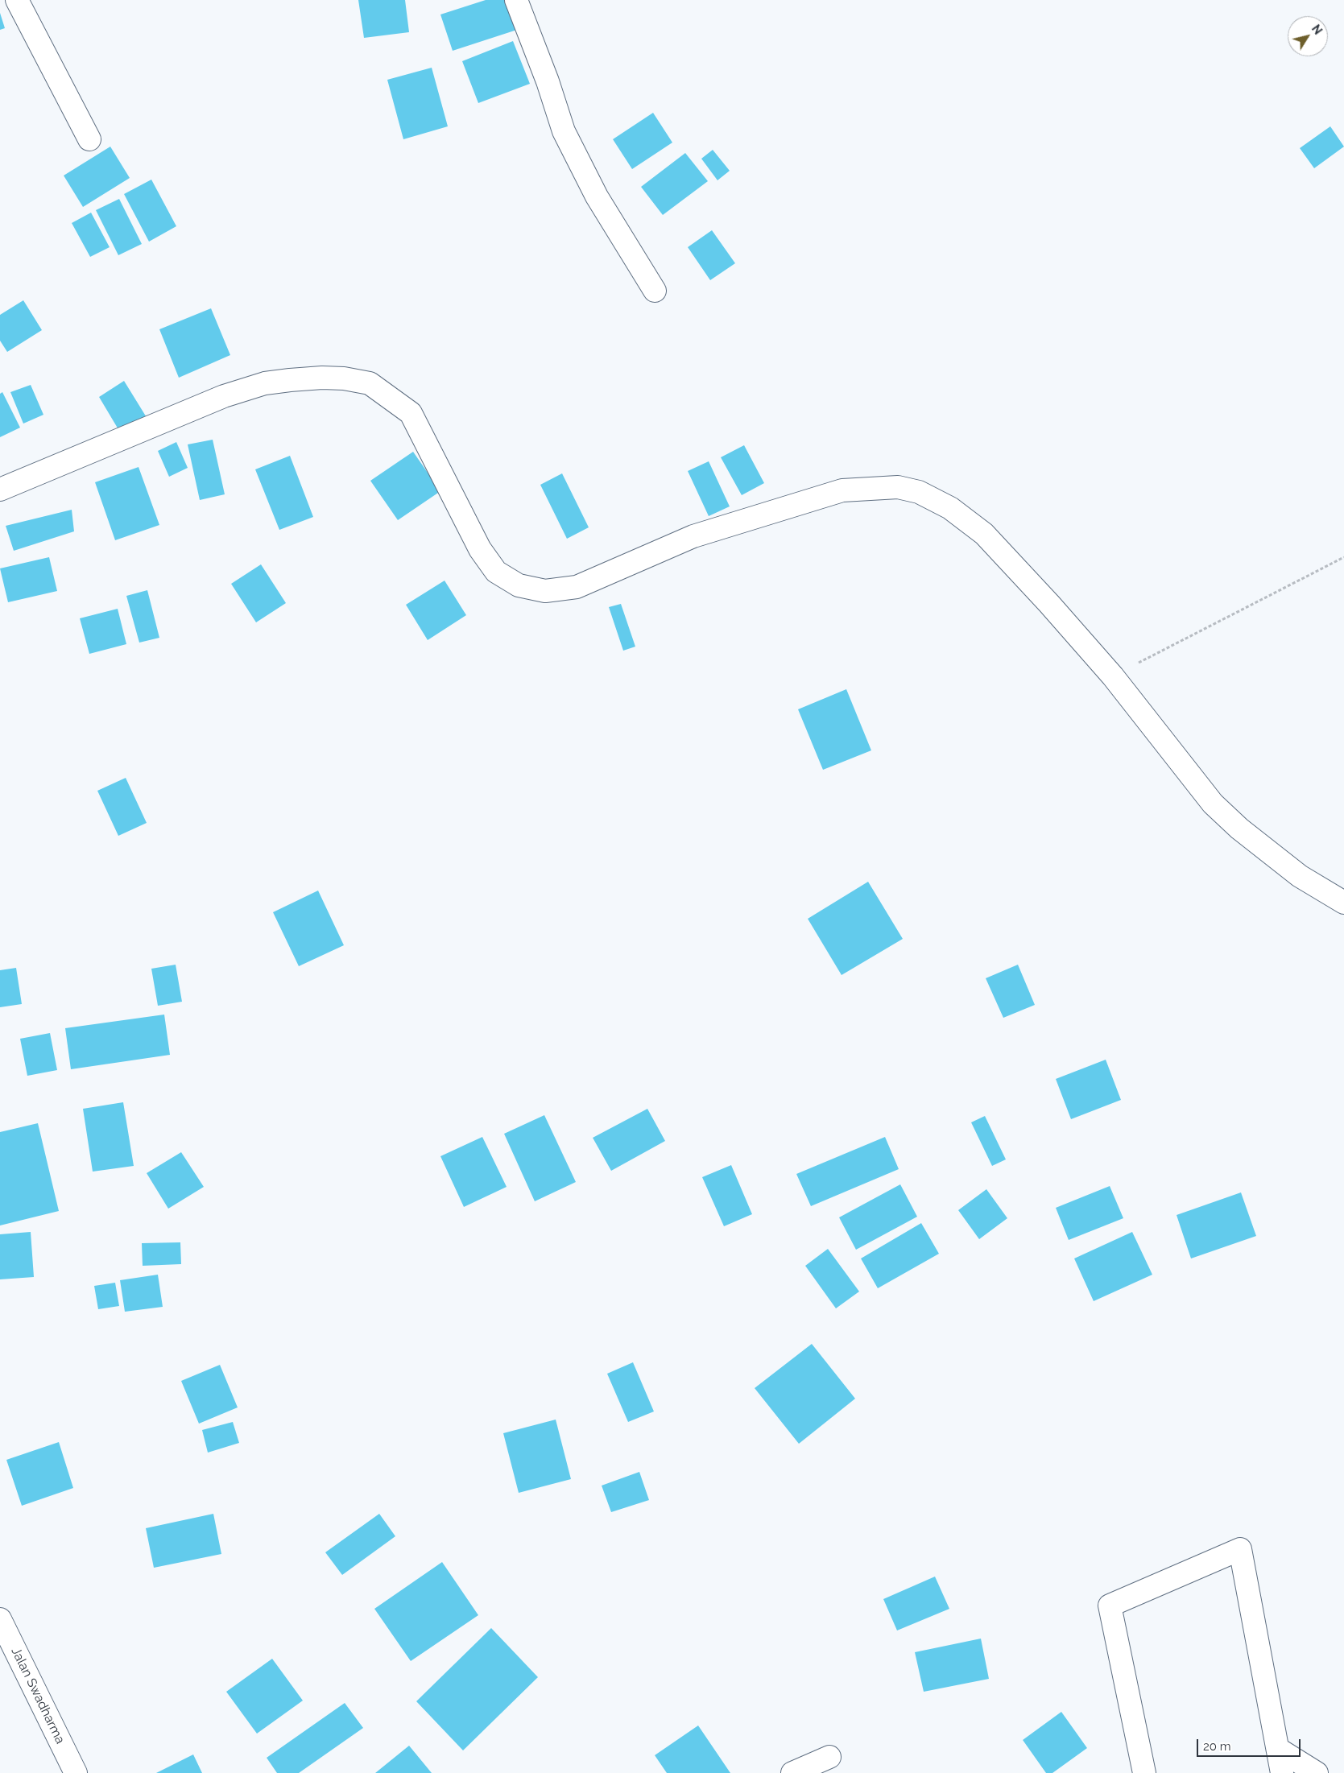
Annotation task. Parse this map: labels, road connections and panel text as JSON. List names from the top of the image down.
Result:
{
  "streets": {
    "street": ["Jalan Swadharma"]
  },
  "scale_bar": "20 m",
  "north": "top right"
}
